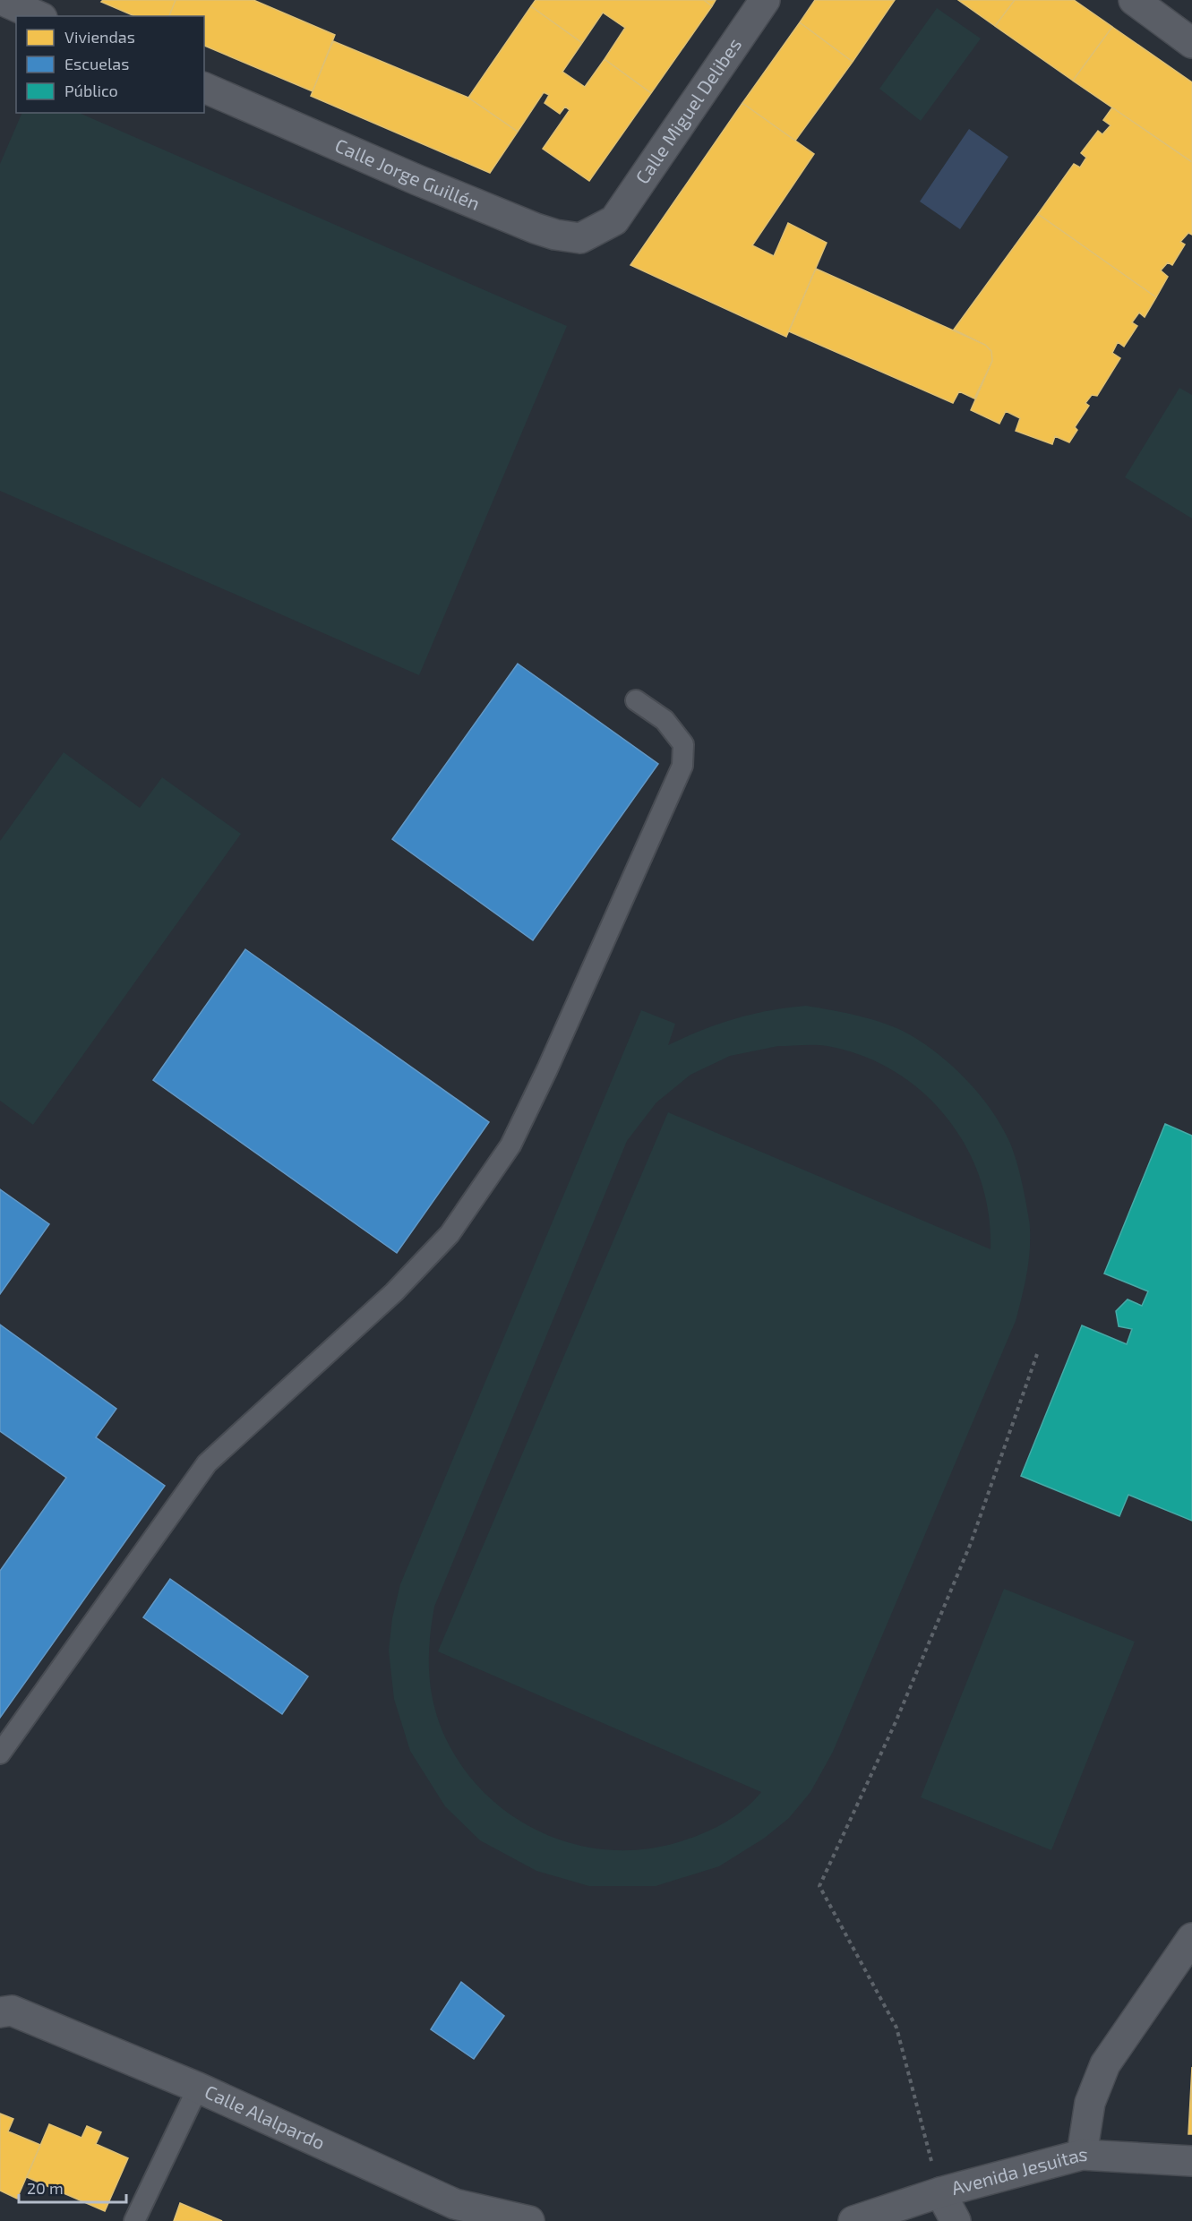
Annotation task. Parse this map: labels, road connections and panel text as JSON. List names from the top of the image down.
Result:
{
  "streets": {
    "street": [
      "Calle Miguel Delibes",
      "Calle Jorge Guillén",
      "Calle Alalpardo",
      "Avenida Jesuitas"
    ]
  },
  "crossings": [
    ["Calle Miguel Delibes", "Calle Jorge Guillén"]
  ],
  "legend": ["Viviendas", "Escuelas", "Público"],
  "scale_bar": "20 m"
}
